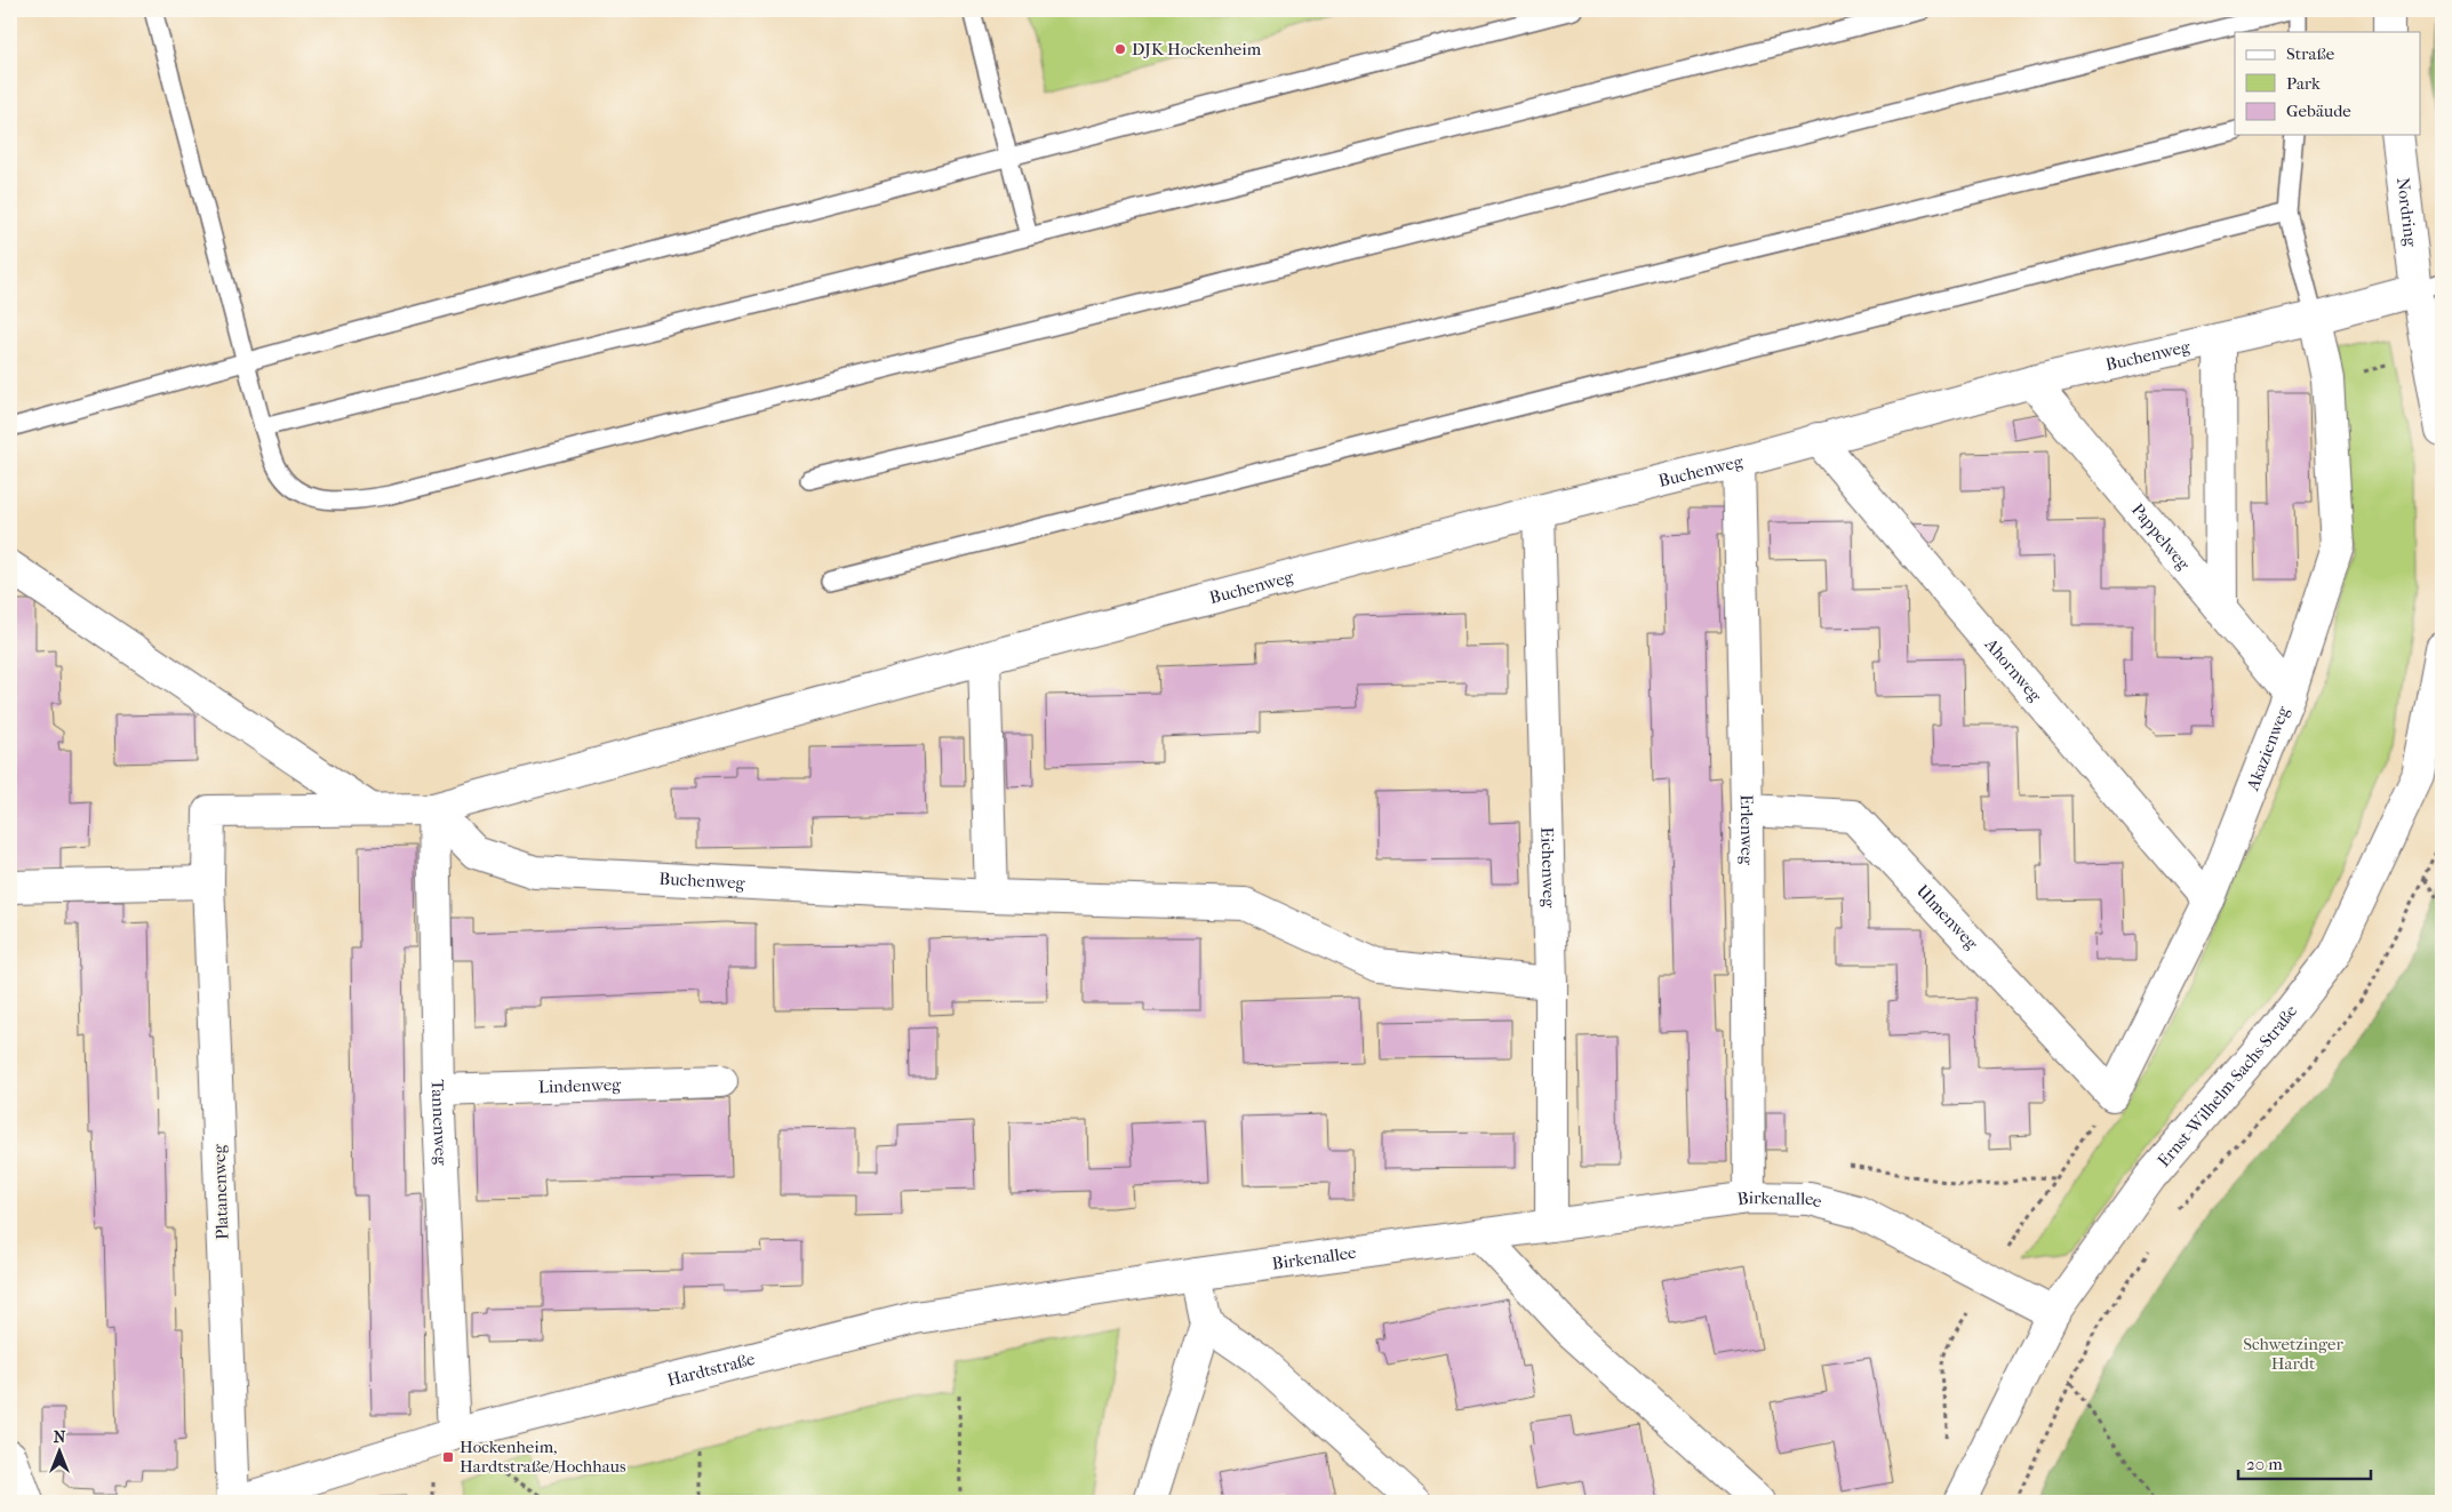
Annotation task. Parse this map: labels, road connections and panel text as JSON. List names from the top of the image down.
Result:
{
  "streets": {
    "street": [
      "Nordring",
      "Buchenweg",
      "Pappelweg",
      "Ahornweg",
      "Akazienweg",
      "Erlenweg",
      "Eichenweg",
      "Ulmenweg",
      "Lindenweg",
      "Ernst-Wilhelm-Sachs-Straße",
      "Tannenweg",
      "Platanenweg",
      "Birkenallee",
      "Hardtstraße"
    ]
  },
  "crossings": [
    ["Nordring", "Buchenweg"],
    ["Buchenweg", "Pappelweg"],
    ["Buchenweg", "Ahornweg"],
    ["Buchenweg", "Akazienweg"],
    ["Buchenweg", "Erlenweg"],
    ["Buchenweg", "Eichenweg"],
    ["Buchenweg", "Tannenweg"],
    ["Buchenweg", "Platanenweg"],
    ["Pappelweg", "Akazienweg"],
    ["Ahornweg", "Akazienweg"],
    ["Akazienweg", "Ulmenweg"],
    ["Erlenweg", "Ulmenweg"],
    ["Erlenweg", "Birkenallee"],
    ["Eichenweg", "Birkenallee"],
    ["Lindenweg", "Tannenweg"],
    ["Ernst-Wilhelm-Sachs-Straße", "Birkenallee"],
    ["Tannenweg", "Hardtstraße"],
    ["Platanenweg", "Hardtstraße"],
    ["Birkenallee", "Hardtstraße"]
  ],
  "parks": ["Schwetzinger Hardt"],
  "places": {
    "other": ["DJK Hockenheim"],
    "transit": ["Hockenheim, Hardtstraße/Hochhaus"]
  },
  "legend": ["Straße", "Park", "Gebäude"],
  "scale_bar": "20 m",
  "north": "top"
}
